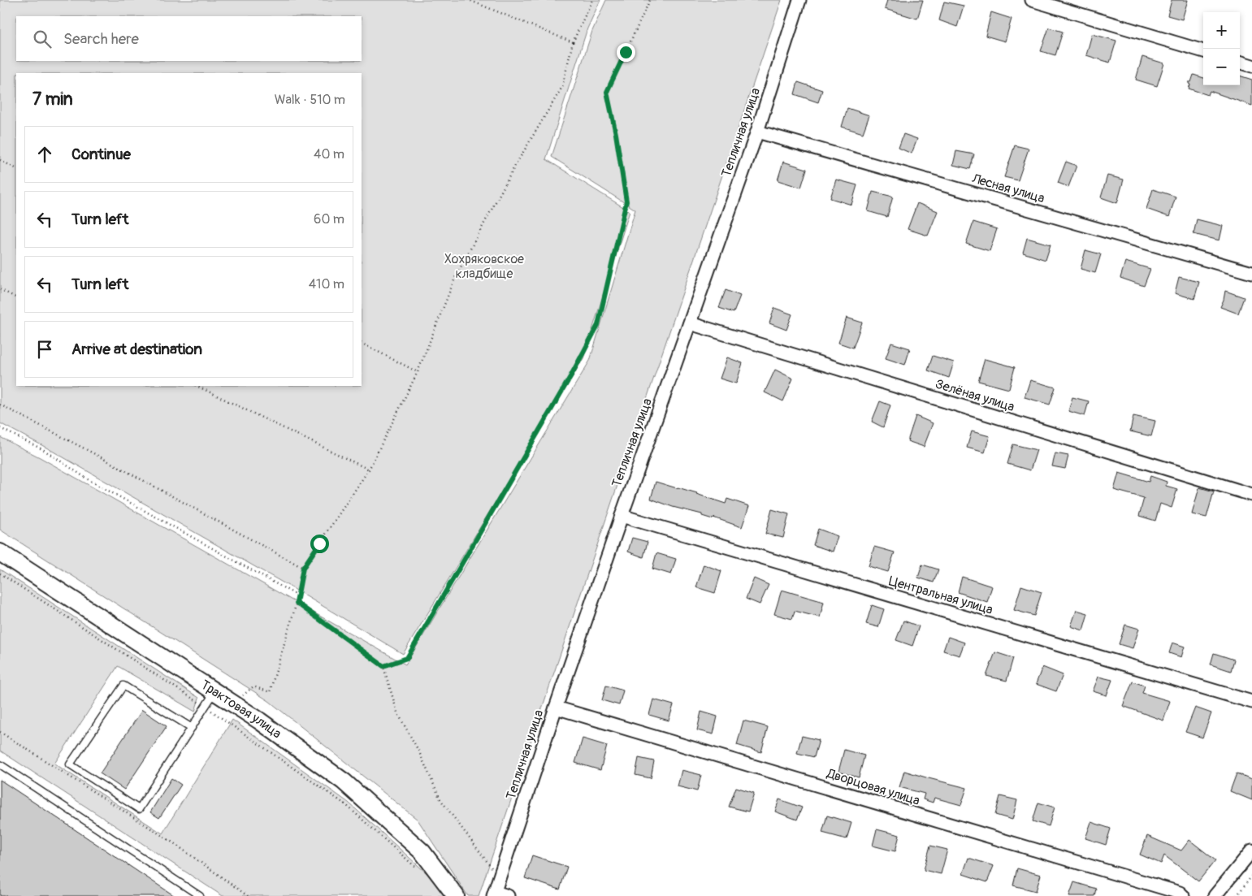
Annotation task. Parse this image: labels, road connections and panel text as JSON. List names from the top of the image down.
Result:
{
  "streets": {
    "street": [
      "Тепличная улица",
      "Лесная улица",
      "Зелёная улица",
      "Центральная улица",
      "Трактовая улица",
      "Дворцовая улица"
    ]
  },
  "crossings": [
    ["Тепличная улица", "Лесная улица"],
    ["Тепличная улица", "Зелёная улица"],
    ["Тепличная улица", "Центральная улица"],
    ["Тепличная улица", "Дворцовая улица"]
  ],
  "parks": ["Хохряковское кладбище"],
  "page": {
    "map_buttons": ["+", "−"],
    "search": "Search here",
    "heading": ["7 min", "Walk · 510 m"],
    "list": [
      ["Continue", "40 m"],
      ["Turn left", "60 m"],
      ["Turn left", "410 m"],
      "Arrive at destination"
    ]
  }
}
